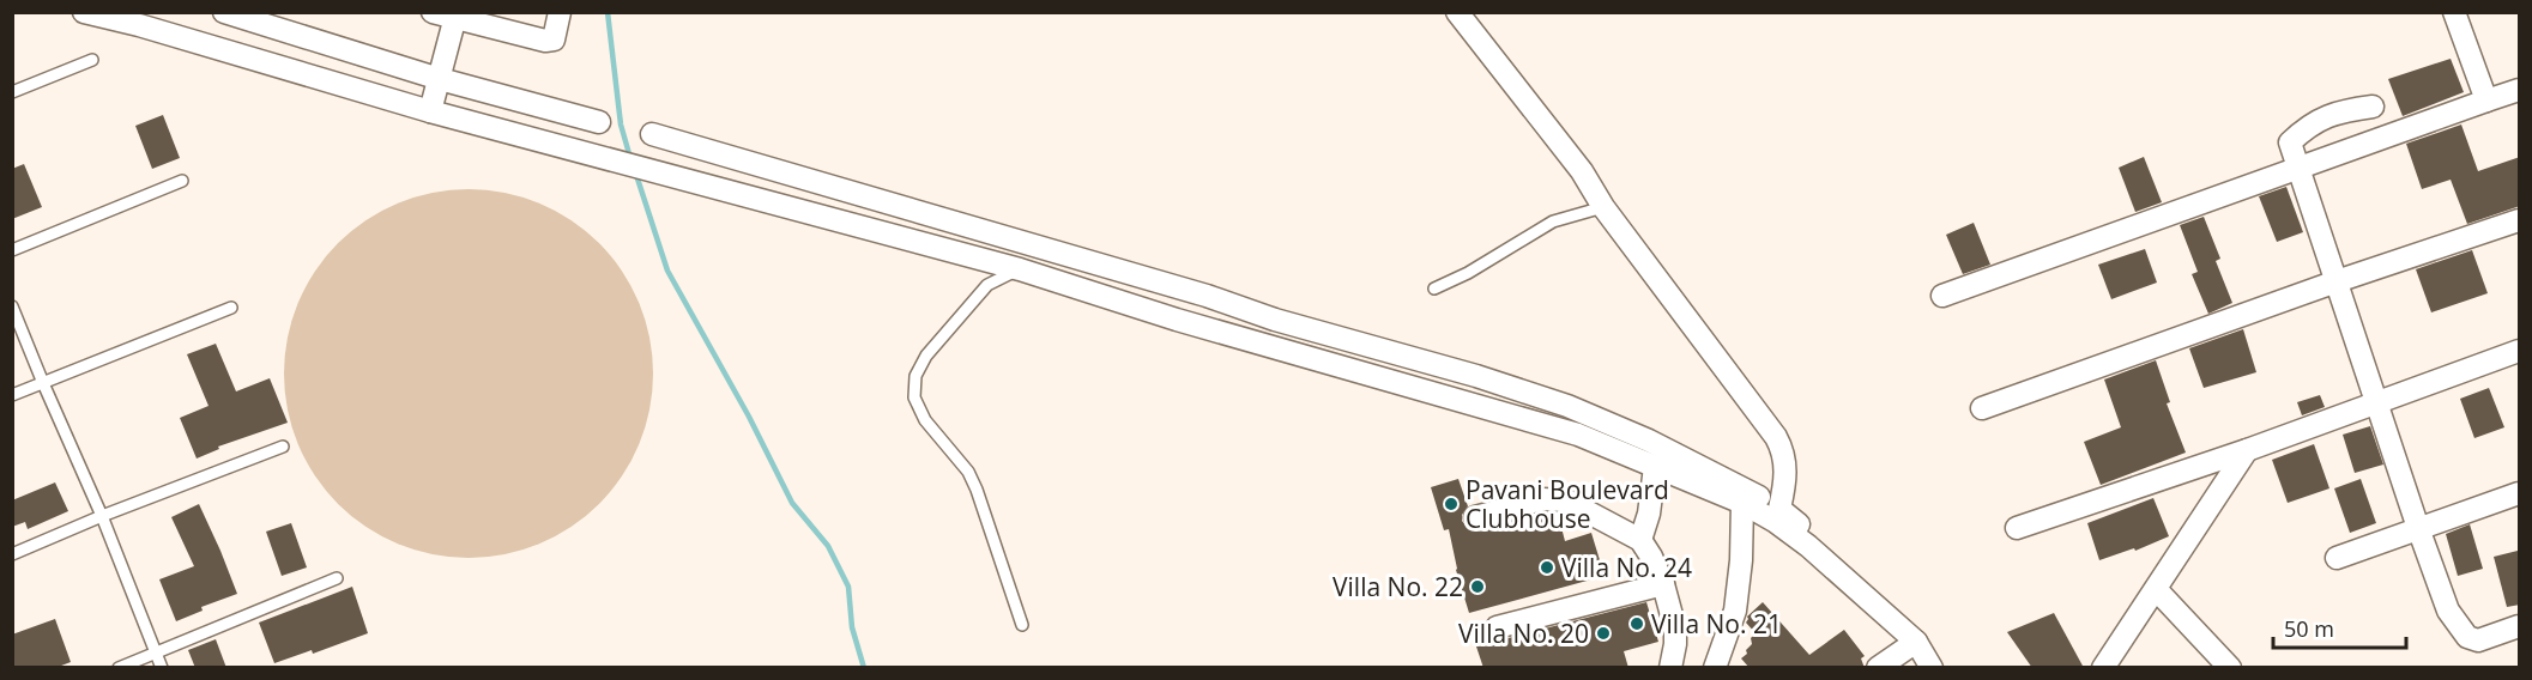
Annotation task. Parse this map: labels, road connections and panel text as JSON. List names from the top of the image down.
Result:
{
  "places": [
    "Pavani Boulevard Clubhouse",
    "Villa No. 24",
    "Villa No. 22",
    "Villa No. 21",
    "Villa No. 20"
  ],
  "scale_bar": "50 m"
}
